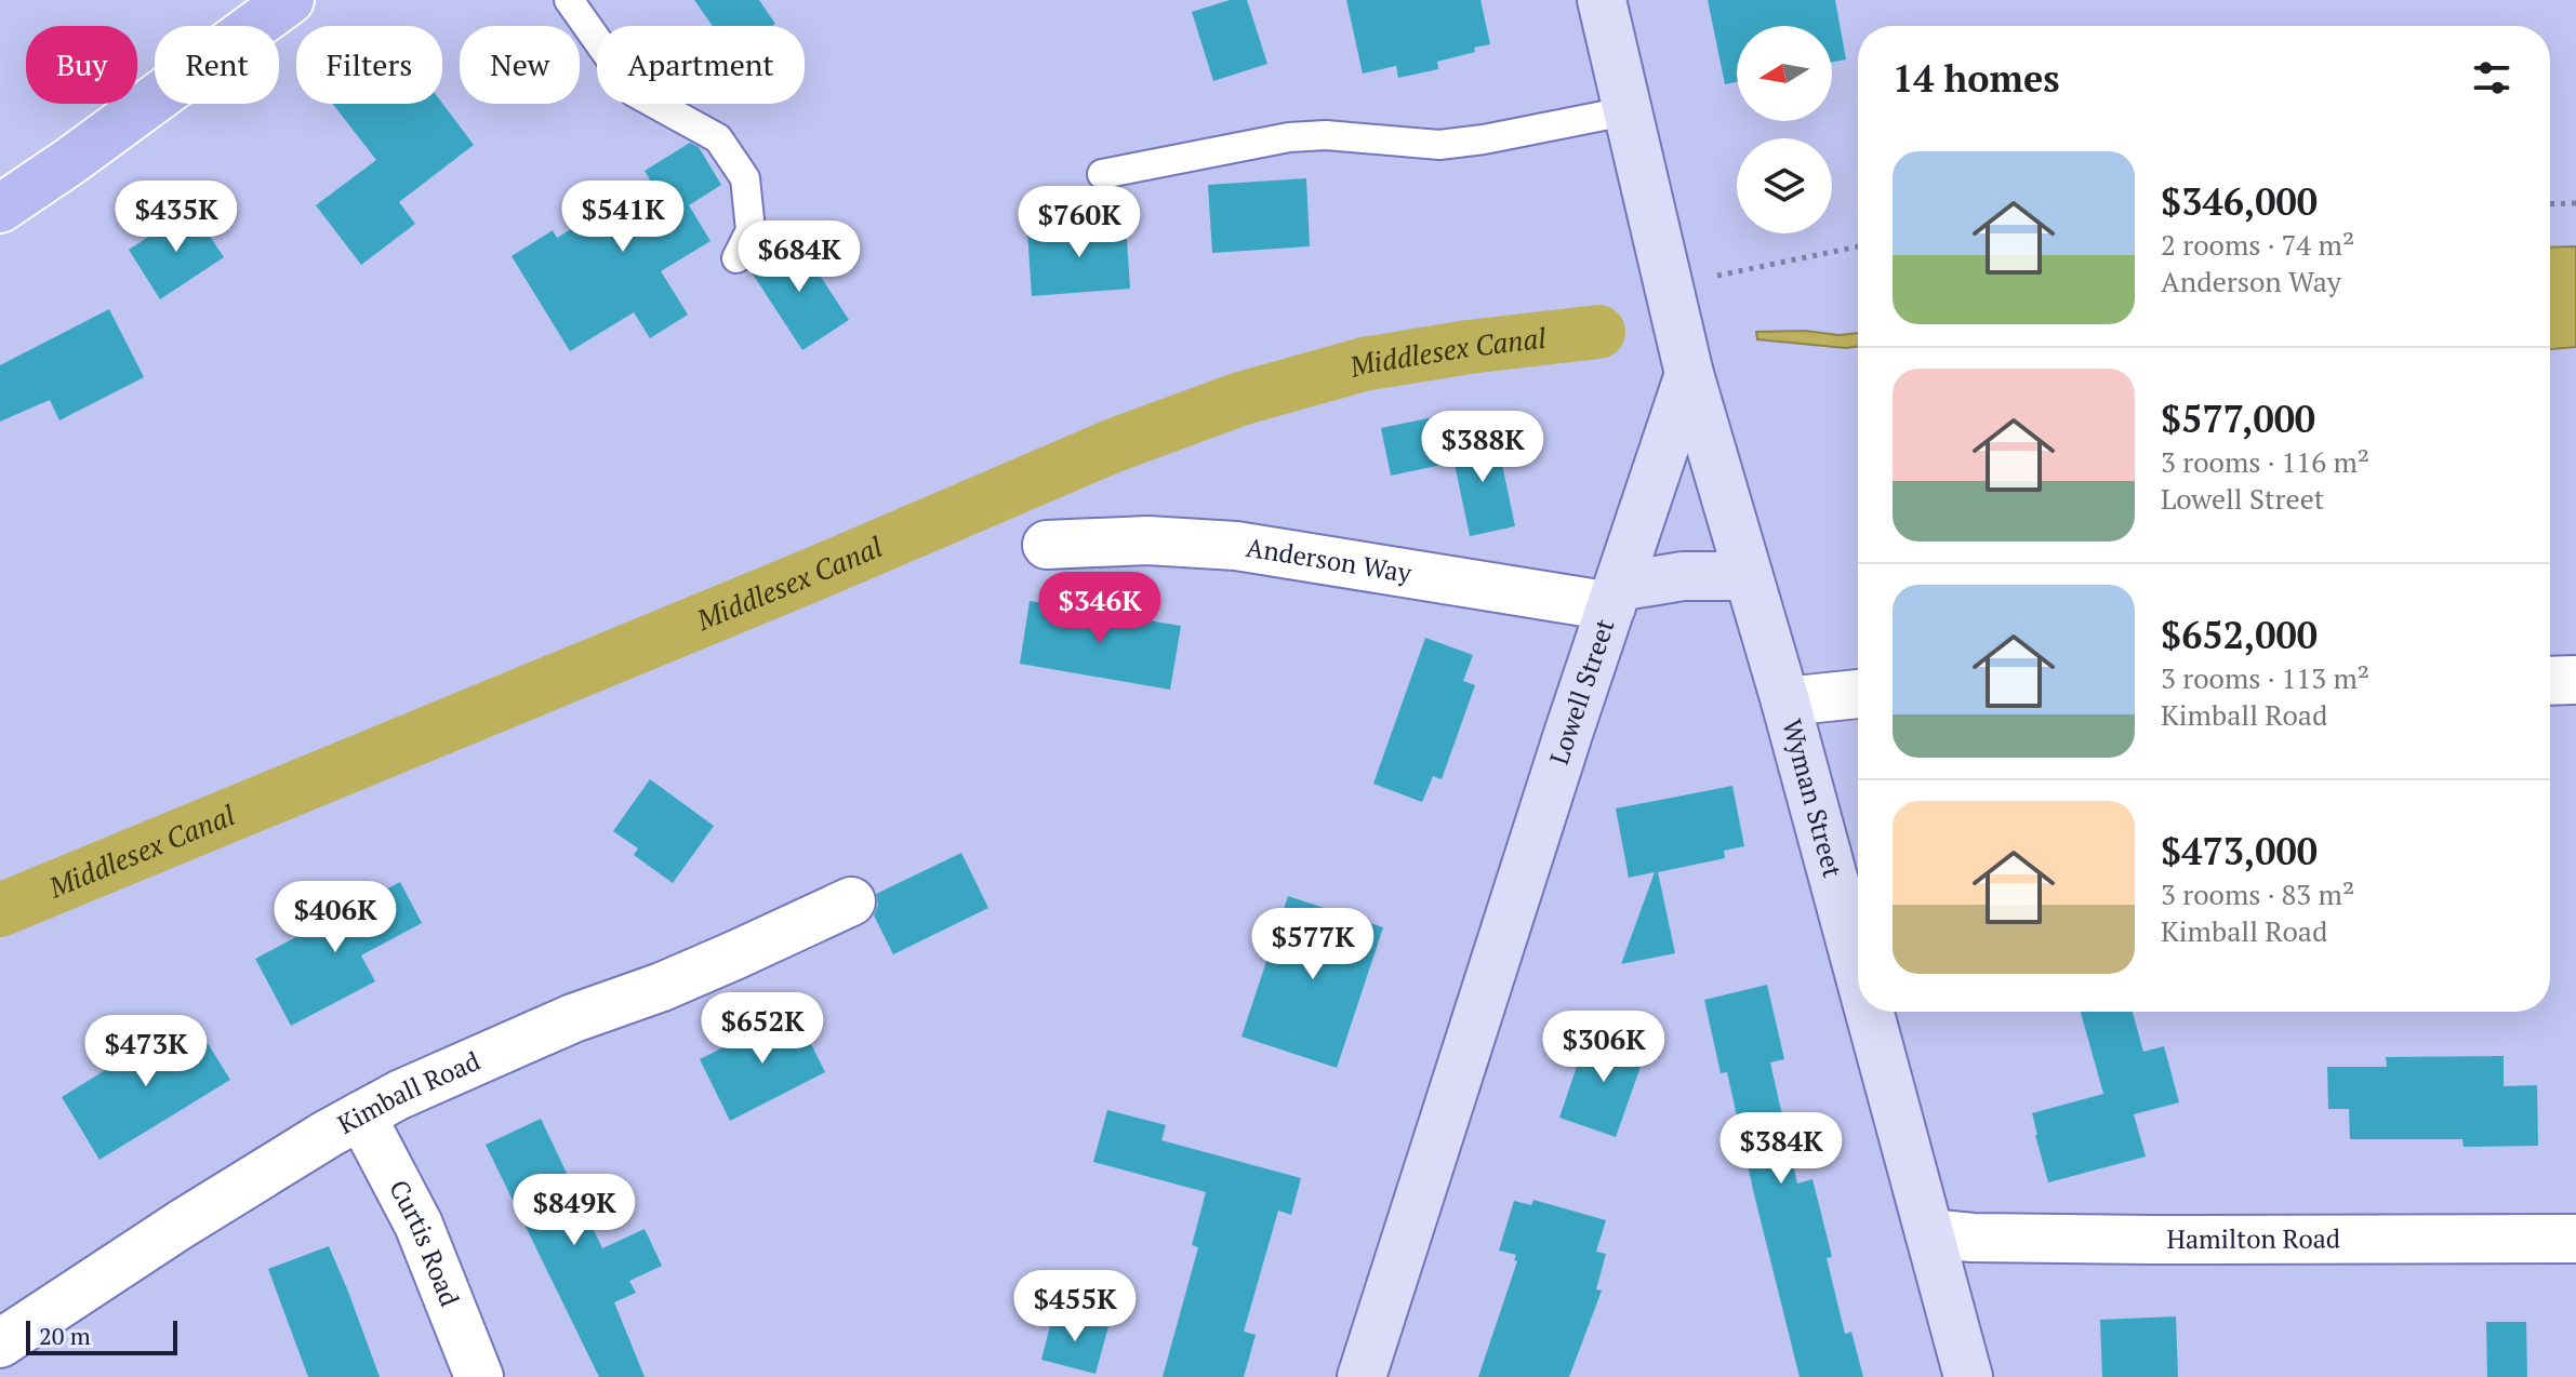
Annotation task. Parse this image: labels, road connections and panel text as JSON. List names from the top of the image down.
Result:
{
  "streets": {
    "street": [
      "Anderson Way",
      "Lowell Street",
      "Wyman Street",
      "Kimball Road",
      "Hamilton Road",
      "Curtis Road"
    ]
  },
  "crossings": [
    ["Anderson Way", "Lowell Street"],
    ["Lowell Street", "Wyman Street"],
    ["Wyman Street", "Hamilton Road"],
    ["Kimball Road", "Curtis Road"]
  ],
  "water": ["Middlesex Canal"],
  "scale_bar": "20 m",
  "north": "left",
  "page": {
    "chip": [
      "Buy",
      "Rent",
      "Filters",
      "New",
      "Apartment"
    ],
    "heading": "14 homes",
    "list": [
      {
        "name": "$346,000",
        "note": "2 rooms · 74 m² · Anderson Way"
      },
      {
        "name": "$577,000",
        "note": "3 rooms · 116 m² · Lowell Street"
      },
      {
        "name": "$652,000",
        "note": "3 rooms · 113 m² · Kimball Road"
      },
      {
        "name": "$473,000",
        "note": "3 rooms · 83 m² · Kimball Road"
      }
    ],
    "price": [
      "$435K",
      "$541K",
      "$760K",
      "$684K",
      "$388K",
      "$346K",
      "$406K",
      "$577K",
      "$652K",
      "$306K",
      "$473K",
      "$384K",
      "$849K",
      "$455K"
    ],
    "scale": "20 m"
  }
}
